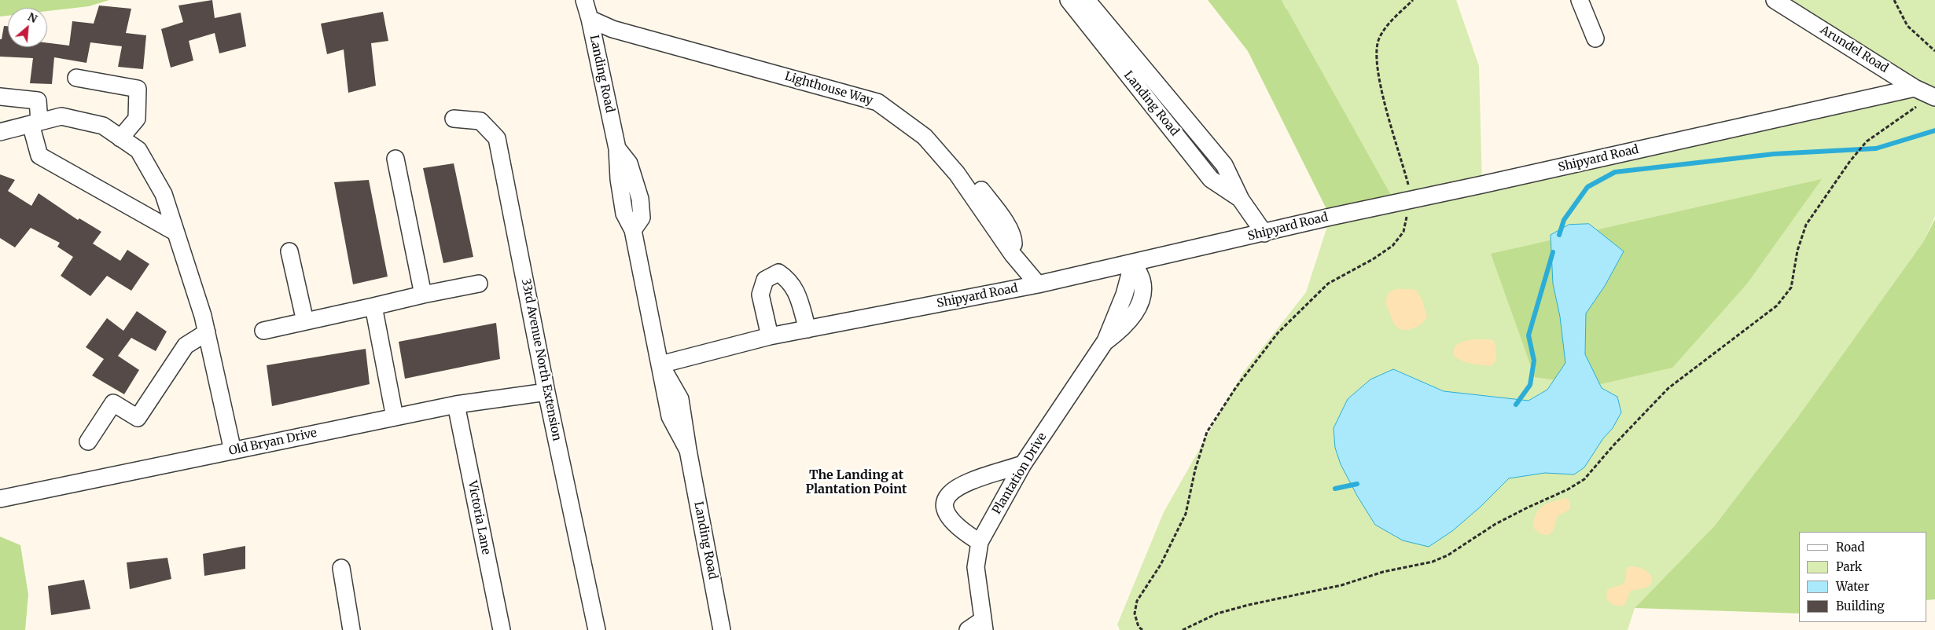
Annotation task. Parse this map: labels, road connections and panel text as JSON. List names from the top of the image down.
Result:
{
  "streets": {
    "street": [
      "Arundel Road",
      "Landing Road",
      "Lighthouse Way",
      "Shipyard Road",
      "33rd Avenue North Extension",
      "Old Bryan Drive",
      "Plantation Drive",
      "Victoria Lane"
    ]
  },
  "crossings": [
    ["Arundel Road", "Shipyard Road"],
    ["Landing Road", "Lighthouse Way"],
    ["Landing Road", "Shipyard Road"],
    ["Lighthouse Way", "Shipyard Road"],
    ["Shipyard Road", "Plantation Drive"],
    ["33rd Avenue North Extension", "Old Bryan Drive"],
    ["Old Bryan Drive", "Victoria Lane"]
  ],
  "districts": ["The Landing at Plantation Point"],
  "legend": [
    "Road",
    "Park",
    "Water",
    "Building"
  ],
  "north": "top right"
}
